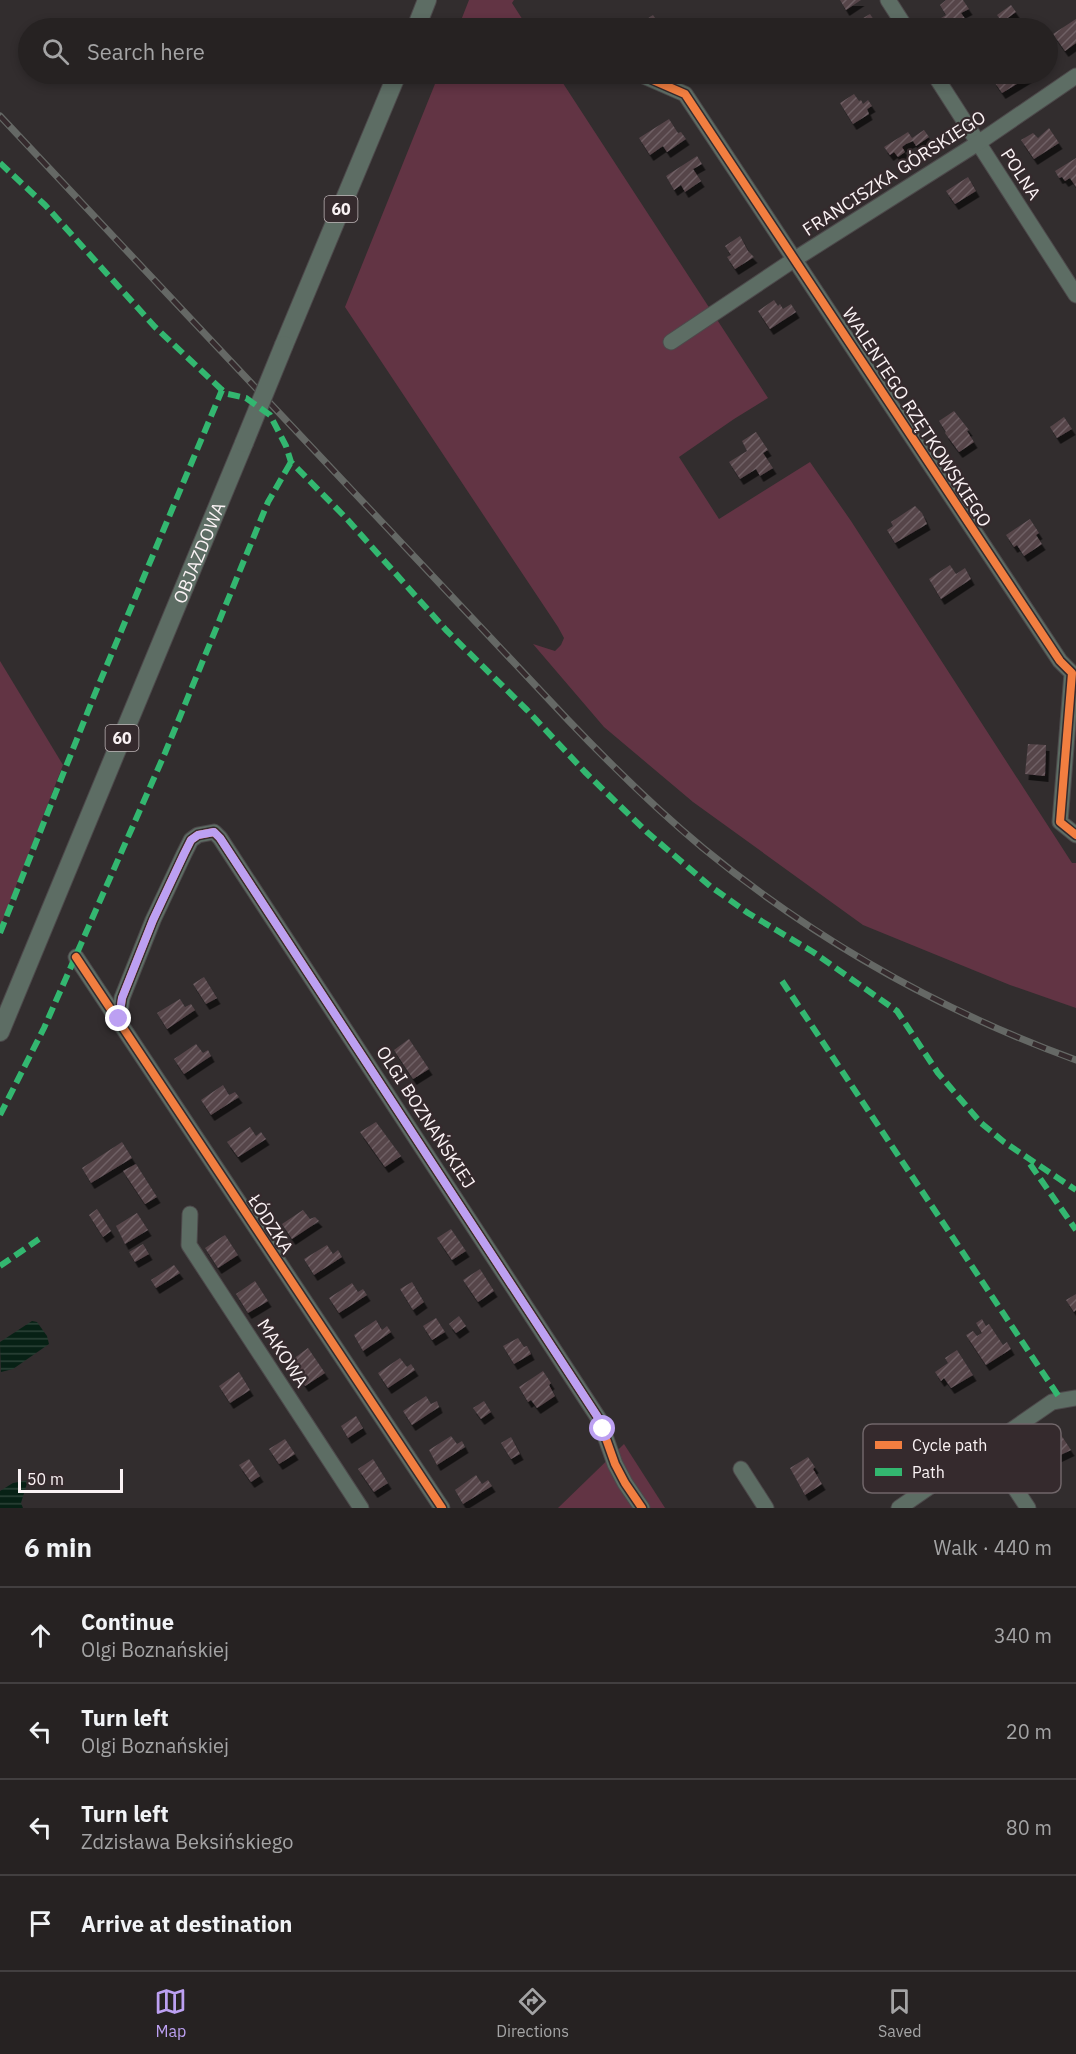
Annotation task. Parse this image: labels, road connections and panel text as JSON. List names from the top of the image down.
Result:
{
  "streets": {
    "main road": ["60", "OBJAZDOWA"],
    "street": [
      "FRANCISZKA GÓRSKIEGO",
      "POLNA",
      "WALENTEGO RZĘTKOWSKIEGO",
      "OLGI BOZNAŃSKIEJ",
      "ŁÓDZKA",
      "MAKOWA"
    ]
  },
  "crossings": [
    ["FRANCISZKA GÓRSKIEGO", "POLNA"],
    ["FRANCISZKA GÓRSKIEGO", "WALENTEGO RZĘTKOWSKIEGO"],
    ["OLGI BOZNAŃSKIEJ", "ŁÓDZKA"]
  ],
  "legend": ["Cycle path", "Path"],
  "scale_bar": "50 m",
  "page": {
    "search": "Search here",
    "scale": "50 m",
    "heading": ["6 min", "Walk · 440 m"],
    "list": [
      ["Continue", "Olgi Boznańskiej", "340 m"],
      ["Turn left", "Olgi Boznańskiej", "20 m"],
      ["Turn left", "Zdzisława Beksińskiego", "80 m"],
      "Arrive at destination"
    ],
    "nav": ["Map", "Directions", "Saved"]
  }
}
